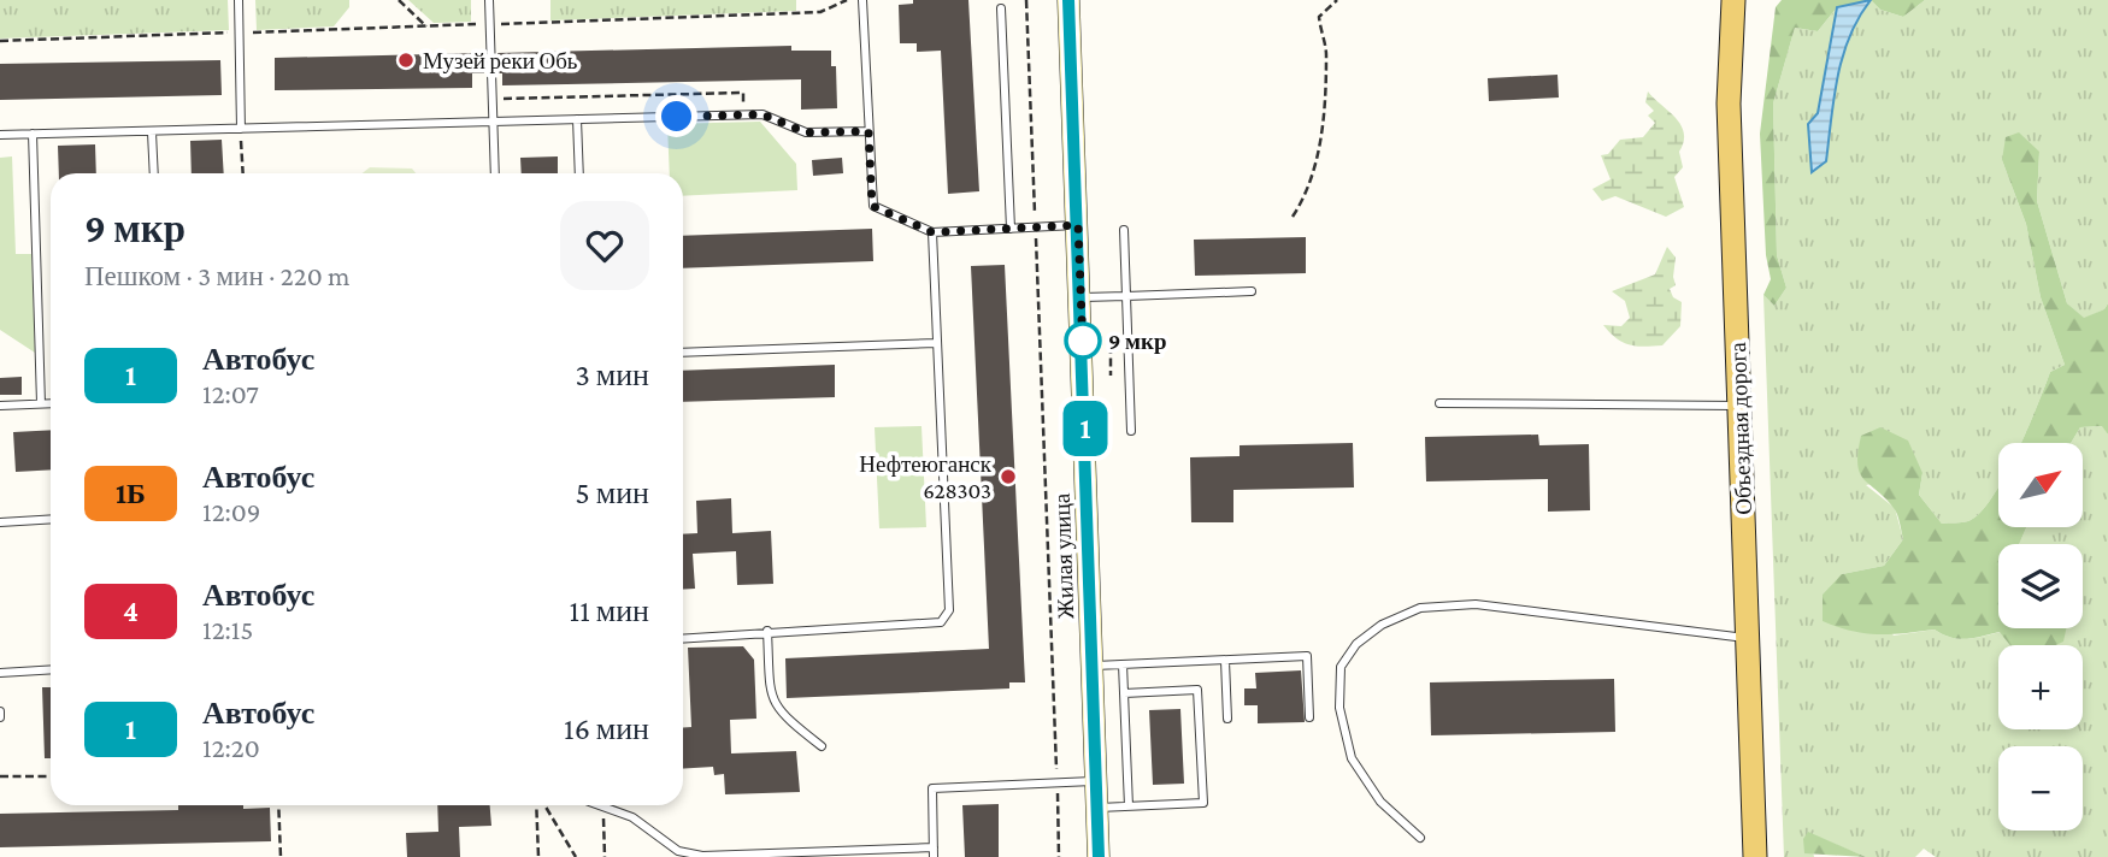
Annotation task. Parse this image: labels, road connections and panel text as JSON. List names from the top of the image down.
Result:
{
  "streets": {
    "main road": ["Объездная дорога", "Жилая улица"]
  },
  "places": ["Музей реки Обь", "9 мкр", "Нефтеюганск 628303"],
  "lines": ["bus line 1"],
  "north": "top right",
  "page": {
    "on_map": "1",
    "heading": ["9 мкр", "Пешком · 3 мин · 220 m"],
    "list": [
      {
        "mark": "1",
        "name": "Автобус",
        "note": "12:07",
        "value": "3 мин"
      },
      {
        "mark": "1Б",
        "name": "Автобус",
        "note": "12:09",
        "value": "5 мин"
      },
      {
        "mark": "4",
        "name": "Автобус",
        "note": "12:15",
        "value": "11 мин"
      },
      {
        "mark": "1",
        "name": "Автобус",
        "note": "12:20",
        "value": "16 мин"
      }
    ],
    "map_buttons": ["+", "−"]
  }
}
